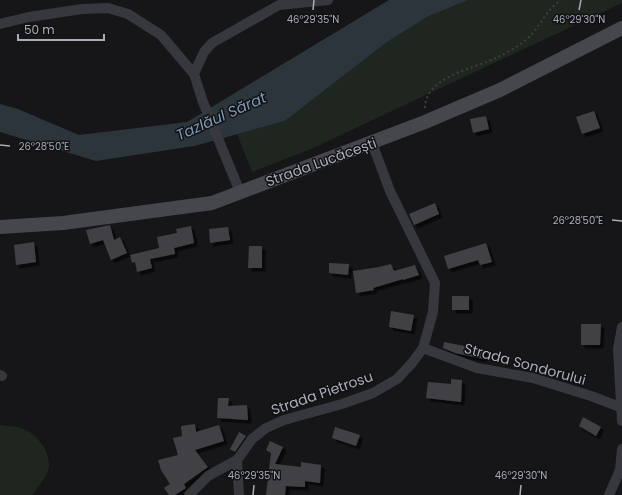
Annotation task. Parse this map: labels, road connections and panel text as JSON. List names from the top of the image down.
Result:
{
  "streets": {
    "main road": ["Strada Lucăcești"],
    "street": ["Strada Sondorului", "Strada Pietrosu"]
  },
  "crossings": [
    ["Strada Lucăcești", "Strada Pietrosu"],
    ["Strada Sondorului", "Strada Pietrosu"]
  ],
  "water": ["Tazlăul Sărat"],
  "scale_bar": "50 m",
  "coordinates": ["46°29'35\"N", "46°29'30\"N", "26°28'50\"E"]
}
